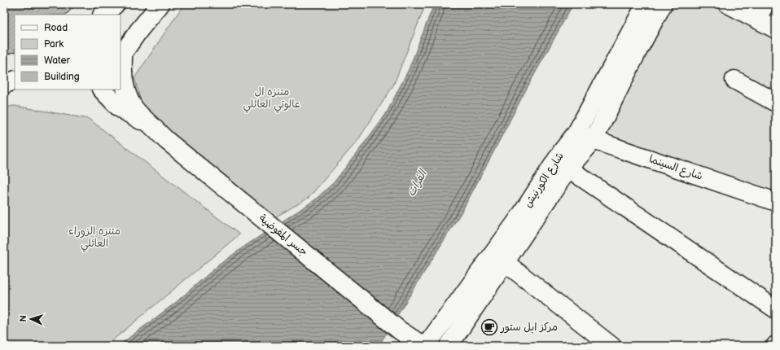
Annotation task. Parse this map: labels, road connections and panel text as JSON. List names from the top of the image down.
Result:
{
  "streets": {
    "street": ["شارع السينما", "شارع الكورنيش", "جسر المفوضية"]
  },
  "crossings": [
    ["شارع السينما", "شارع الكورنيش"],
    ["شارع الكورنيش", "جسر المفوضية"]
  ],
  "water": ["الفرات"],
  "parks": ["متنزه ال عالوتي العائلي", "متنزه الزوراء العائلي"],
  "places": {
    "cafe": ["مركز ابل ستور"]
  },
  "legend": [
    "Road",
    "Park",
    "Water",
    "Building"
  ],
  "north": "left"
}
